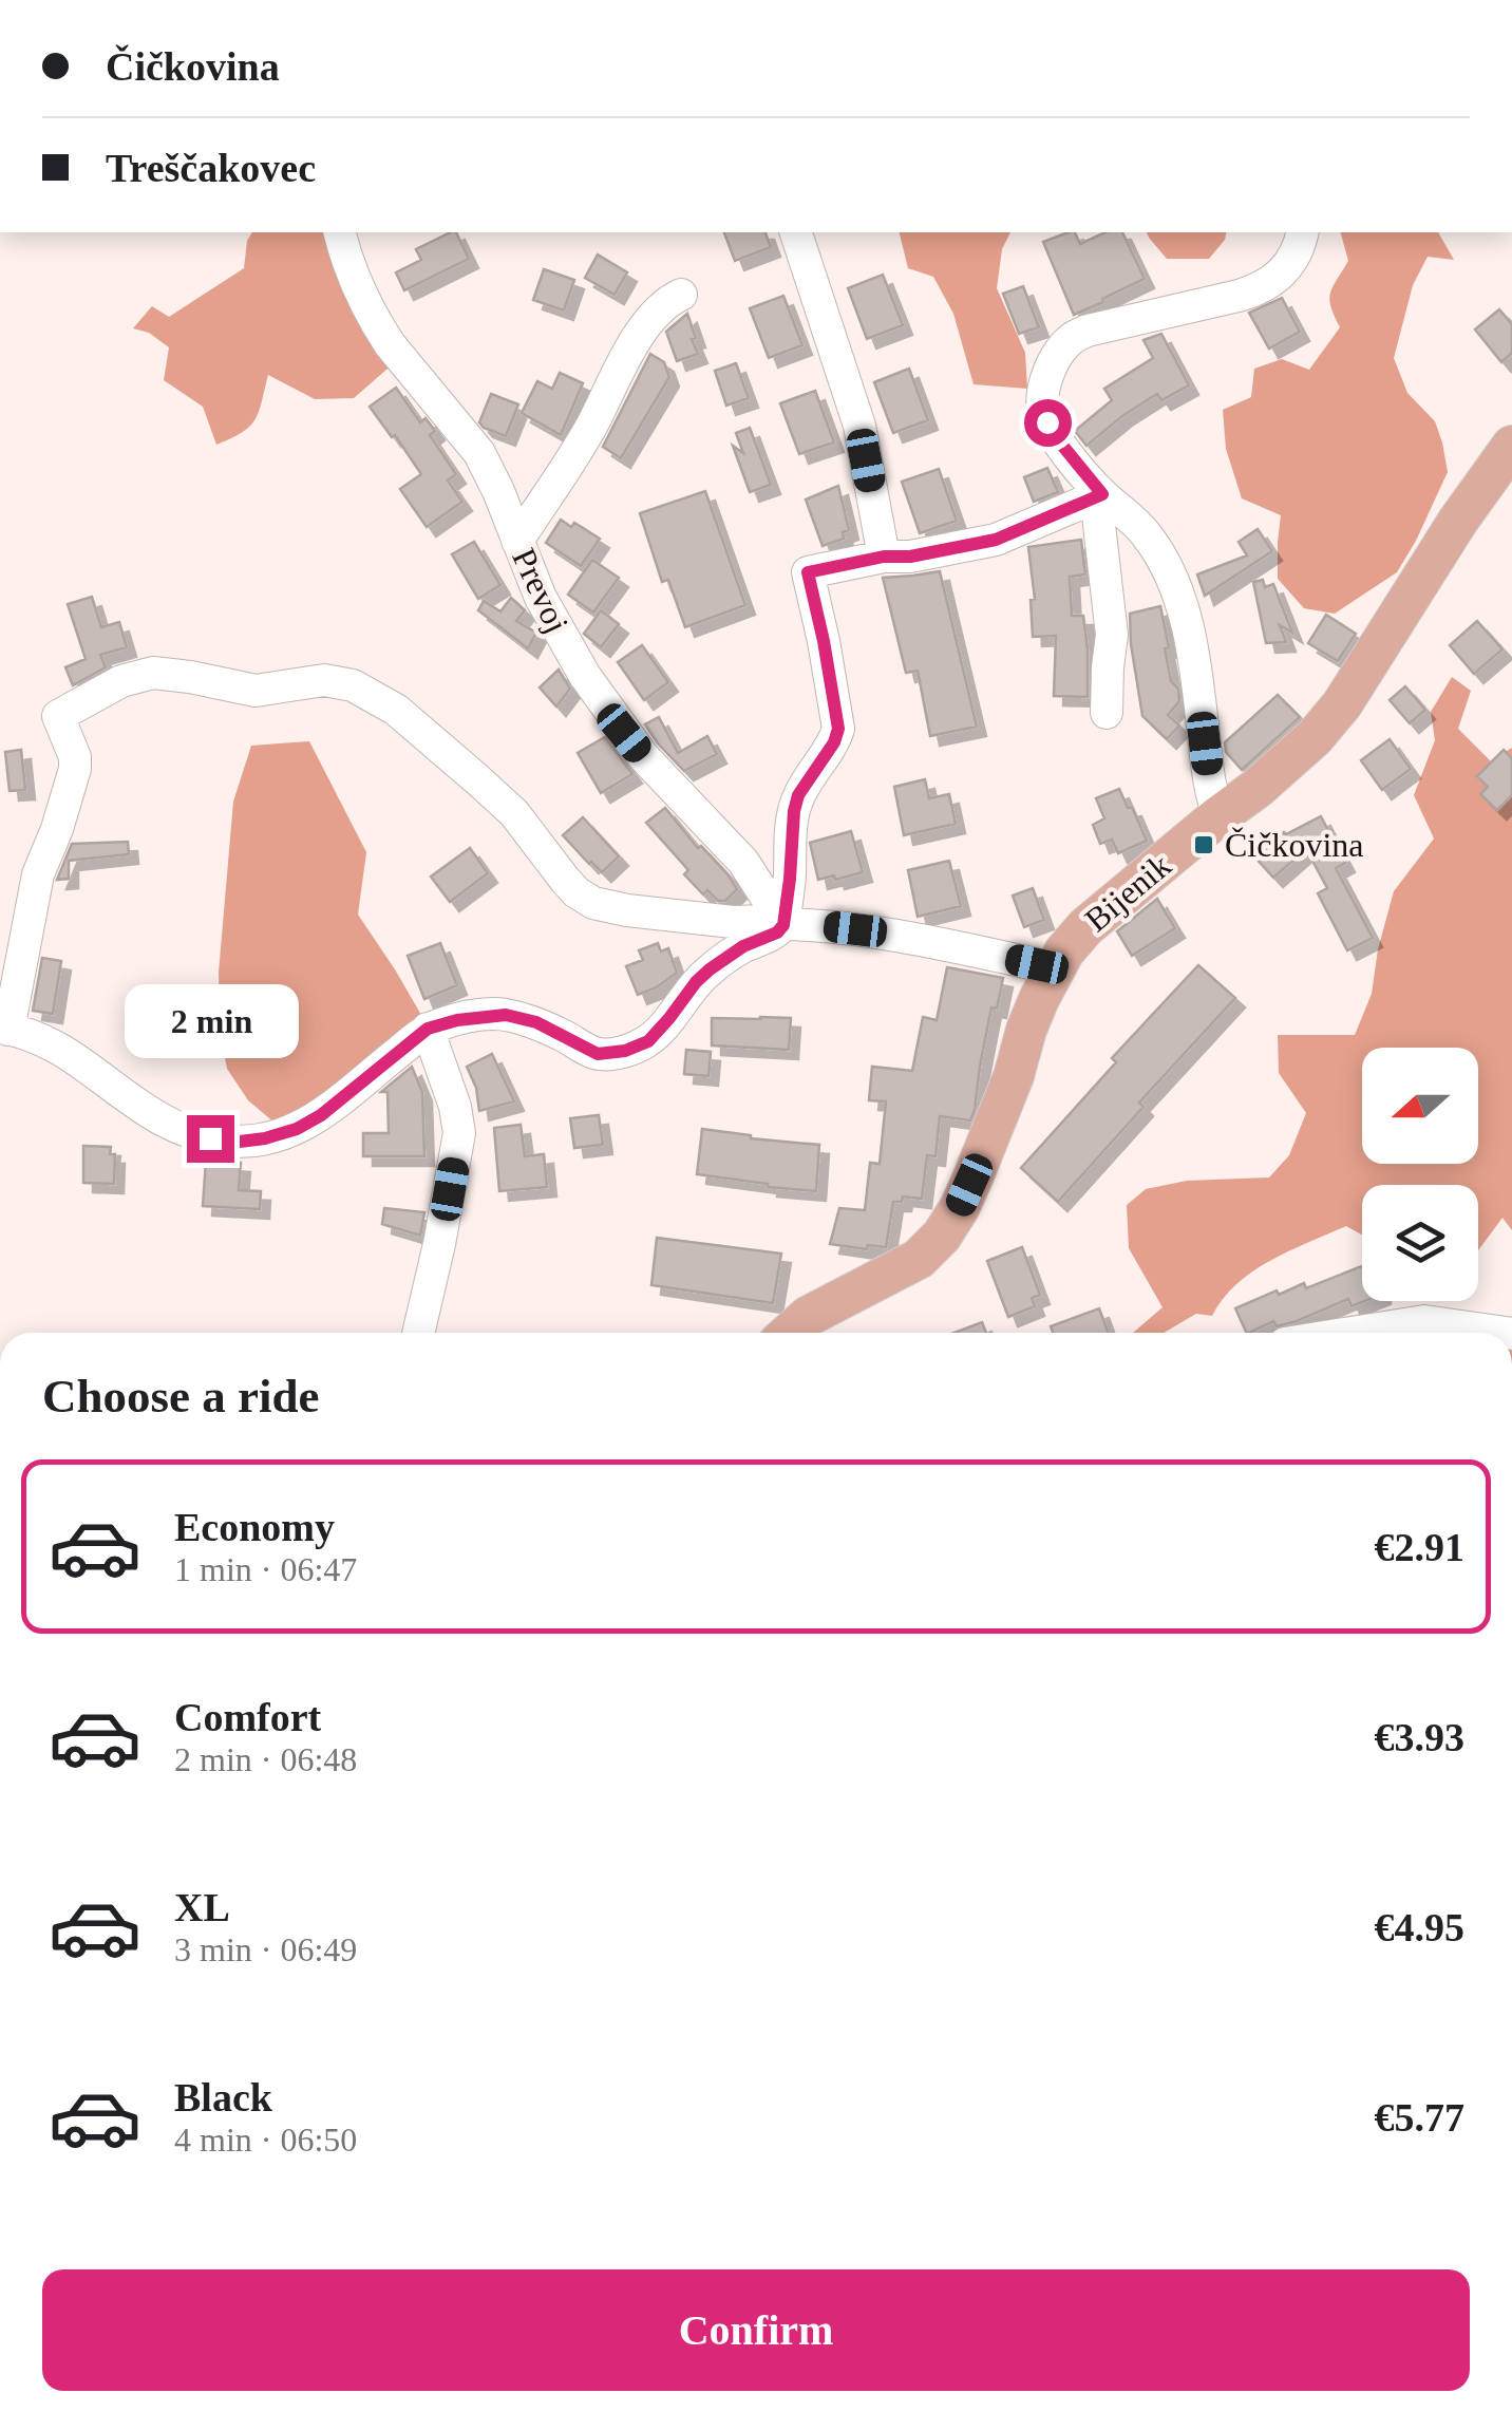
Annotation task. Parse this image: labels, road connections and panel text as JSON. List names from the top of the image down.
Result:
{
  "streets": {
    "main road": ["Bijenik"],
    "street": ["Prevoj"]
  },
  "places": {
    "transit": ["Čičkovina"]
  },
  "north": "left",
  "page": {
    "banner": ["Čičkovina", "Treščakovec"],
    "bubble": "2 min",
    "heading": "Choose a ride",
    "list": [
      {
        "name": "Economy",
        "note": "1 min · 06:47",
        "value": "€2.91"
      },
      {
        "name": "Comfort",
        "note": "2 min · 06:48",
        "value": "€3.93"
      },
      {
        "name": "XL",
        "note": "3 min · 06:49",
        "value": "€4.95"
      },
      {
        "name": "Black",
        "note": "4 min · 06:50",
        "value": "€5.77"
      }
    ],
    "buttons": "Confirm"
  }
}
